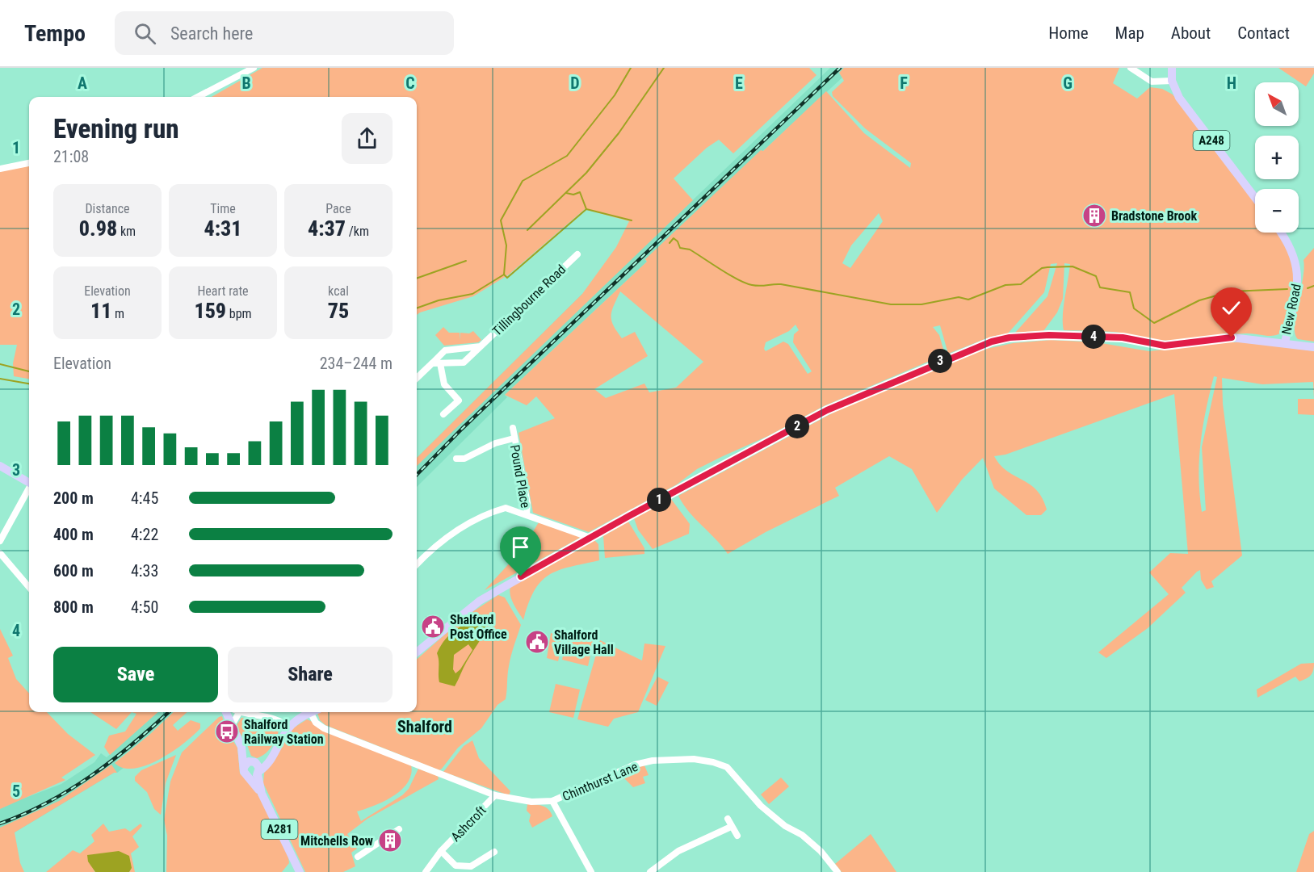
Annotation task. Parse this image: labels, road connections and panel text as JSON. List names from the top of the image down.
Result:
{
  "streets": {
    "main road": ["A248", "New Road", "A281"],
    "street": [
      "Tillingbourne Road",
      "Pound Place",
      "Chinthurst Lane",
      "Ashcroft"
    ]
  },
  "crossings": [
    ["Chinthurst Lane", "Ashcroft"]
  ],
  "districts": ["Shalford"],
  "places": {
    "building": ["Bradstone Brook", "Mitchells Row"],
    "public building": ["Shalford Post Office", "Shalford Village Hall"],
    "bus stop": ["Shalford Railway Station"]
  },
  "north": "top left",
  "page": {
    "header": "Tempo",
    "search": "Search here",
    "nav": [
      "Home",
      "Map",
      "About",
      "Contact"
    ],
    "map_buttons": ["+", "−"],
    "heading": ["Evening run", "21:08"],
    "stats": [
      ["Distance", "0.98 km"],
      ["Time", "4:31"],
      ["Pace", "4:37 /km"],
      ["Elevation", "11 m"],
      ["Heart rate", "159 bpm"],
      ["kcal", "75"]
    ],
    "pins": [
      "4",
      "3",
      "2",
      "1"
    ],
    "chart": ["Elevation", "234–244 m"],
    "list": [
      {
        "name": "200 m",
        "note": "4:45"
      },
      {
        "name": "400 m",
        "note": "4:22"
      },
      {
        "name": "600 m",
        "note": "4:33"
      },
      {
        "name": "800 m",
        "note": "4:50"
      }
    ],
    "buttons": ["Save", "Share"]
  },
  "grid": {
    "columns": [
      "A",
      "B",
      "C",
      "D",
      "E",
      "F",
      "G",
      "H"
    ],
    "rows": [
      "1",
      "2",
      "3",
      "4",
      "5"
    ]
  }
}
